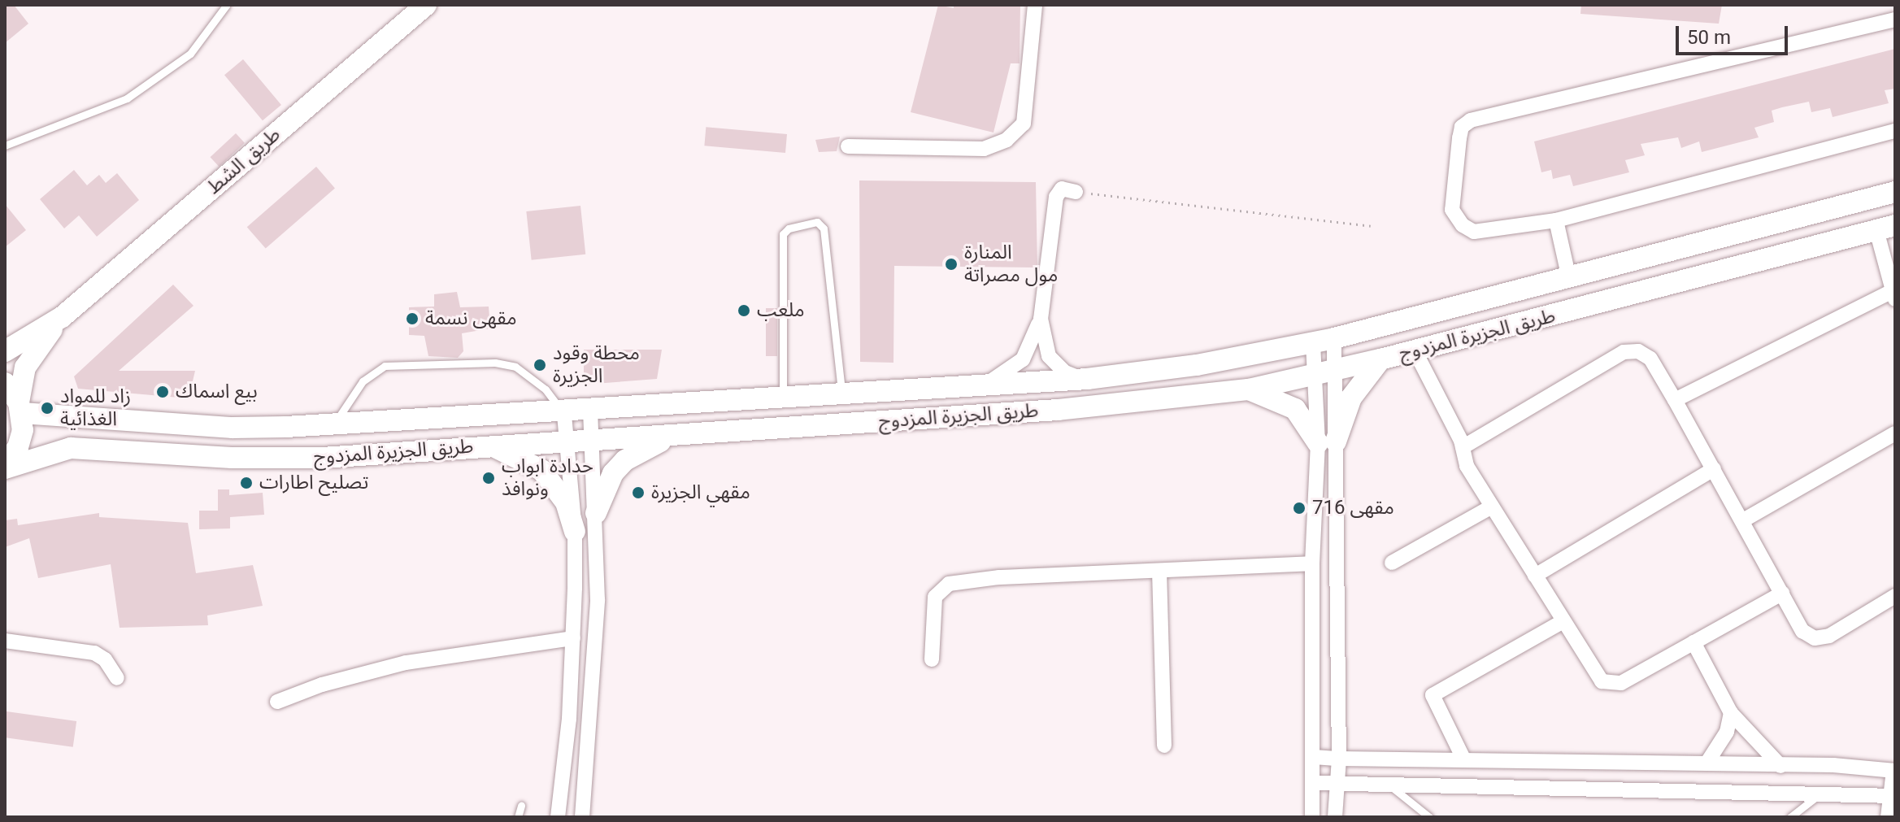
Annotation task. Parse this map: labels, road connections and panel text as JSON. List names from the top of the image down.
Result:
{
  "streets": {
    "main road": ["طريق الشط", "طريق الجزيرة المزدوج"]
  },
  "places": [
    "المنارة مول مصراتة",
    "ملعب",
    "مقهى نسمة",
    "محطة وقود الجزيرة",
    "بيع اسماك",
    "زاد للمواد الغذائية",
    "حدادة ابواب ونوافذ",
    "تصليح اطارات",
    "مقهي الجزيرة",
    "مقهى 716"
  ],
  "scale_bar": "50 m"
}
